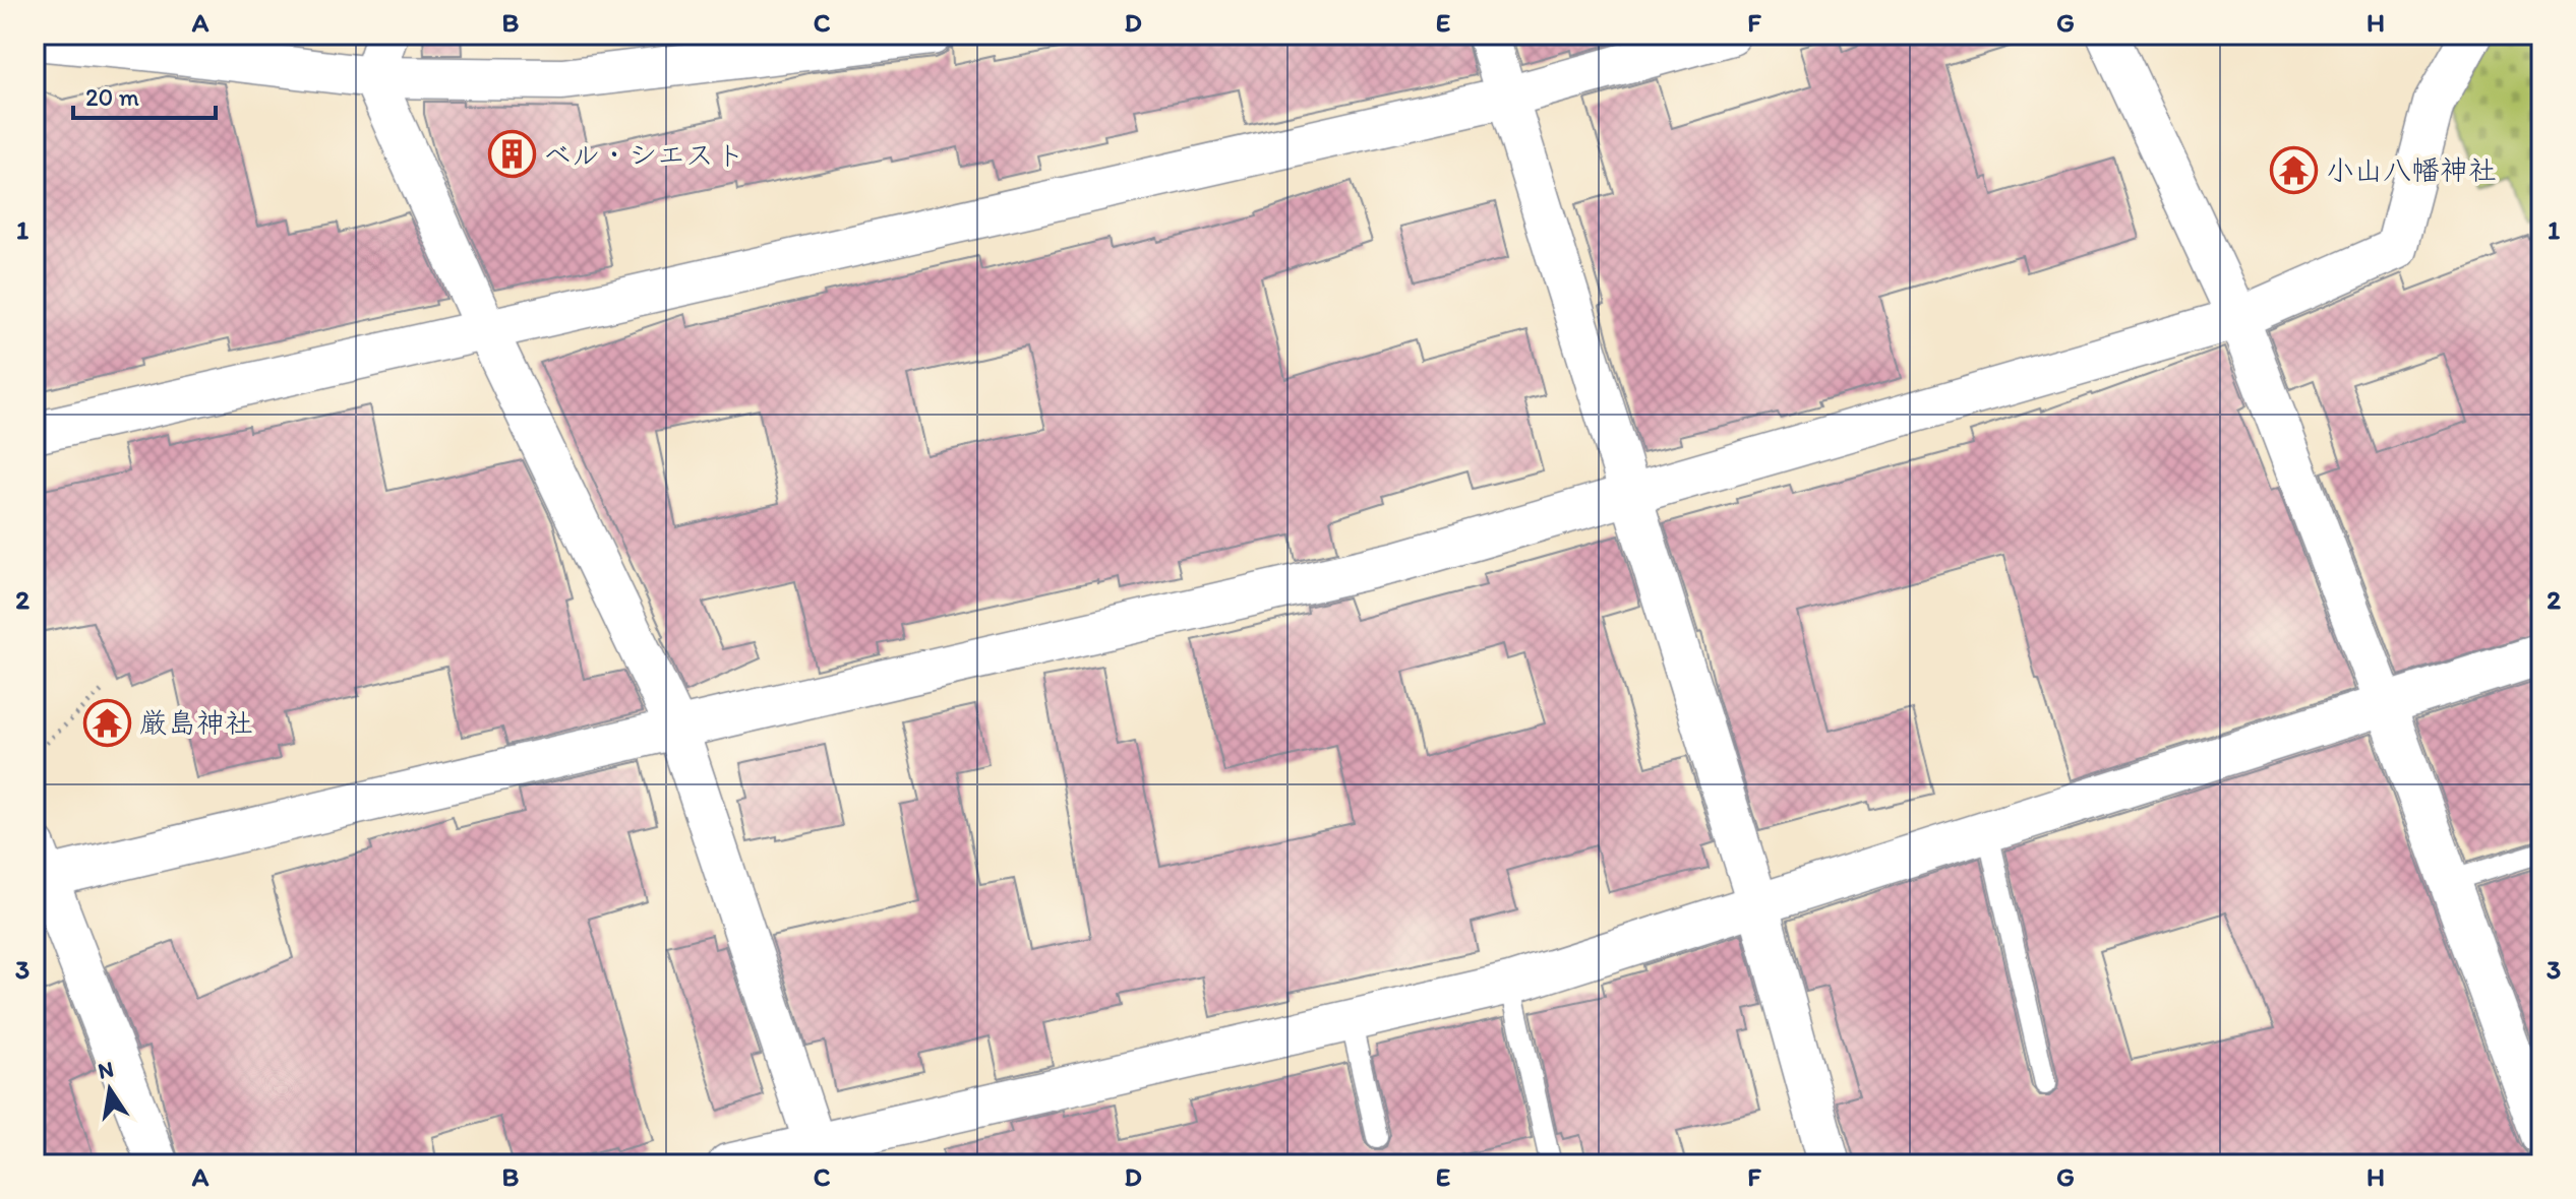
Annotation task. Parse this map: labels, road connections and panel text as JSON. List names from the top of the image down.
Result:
{
  "places": {
    "building": ["ベル・シエスト"],
    "temple": ["小山八幡神社", "厳島神社"]
  },
  "scale_bar": "20 m",
  "north": "top",
  "grid": {
    "columns": [
      "A",
      "B",
      "C",
      "D",
      "E",
      "F",
      "G",
      "H"
    ],
    "rows": ["1", "2", "3"]
  }
}
